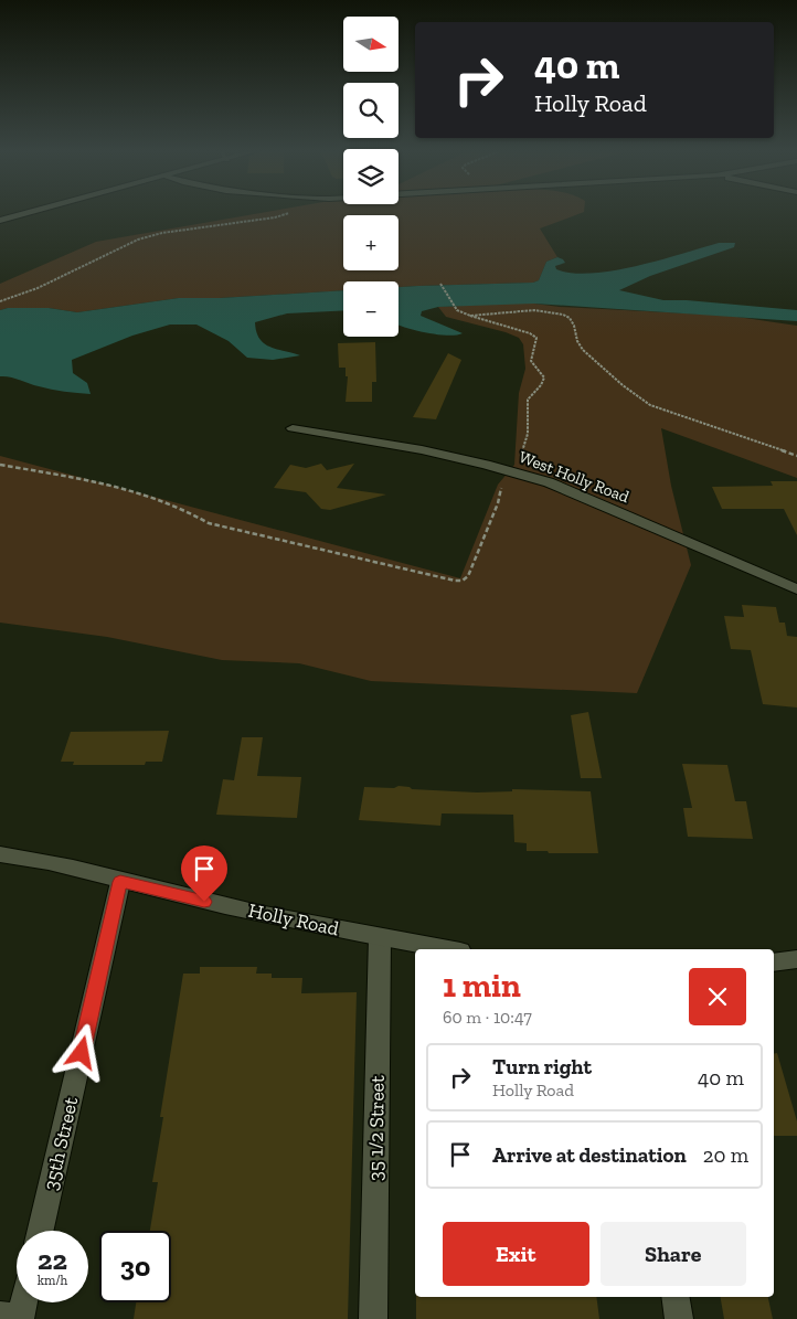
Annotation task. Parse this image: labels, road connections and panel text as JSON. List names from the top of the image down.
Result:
{
  "streets": {
    "street": [
      "West Holly Road",
      "Holly Road",
      "35 1/2 Street",
      "35th Street"
    ]
  },
  "crossings": [
    ["Holly Road", "35 1/2 Street"],
    ["Holly Road", "35th Street"]
  ],
  "north": "right",
  "page": {
    "map_buttons": ["+", "−"],
    "turn": ["40 m", "Holly Road"],
    "heading": ["1 min", "60 m · 10:47"],
    "list": [
      {
        "name": "Turn right",
        "note": "Holly Road",
        "value": "40 m"
      },
      {
        "name": "Arrive at destination",
        "value": "20 m"
      }
    ],
    "buttons": ["Exit", "Share"],
    "speed": "22 km/h",
    "limit": "30"
  }
}
